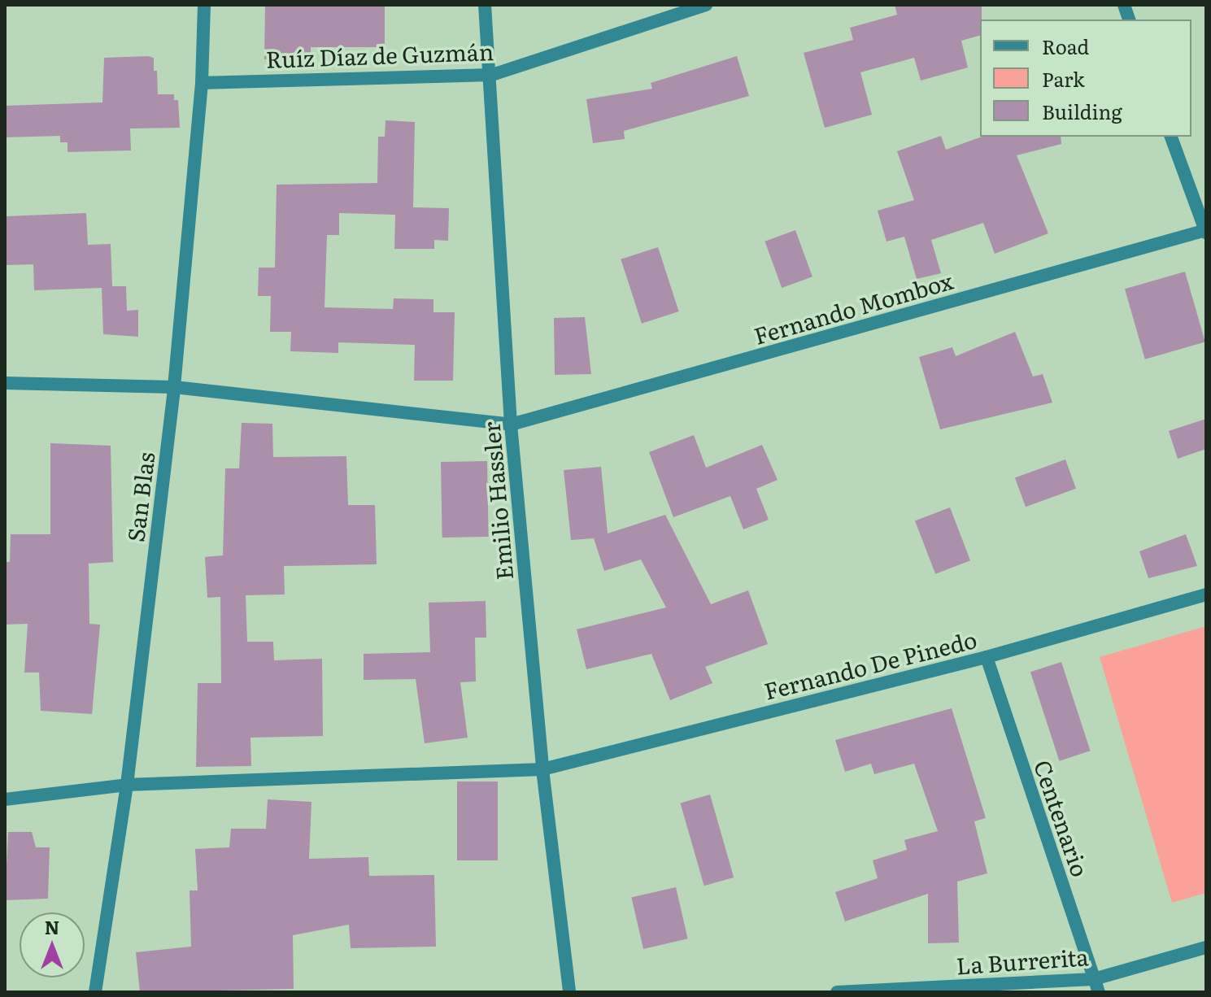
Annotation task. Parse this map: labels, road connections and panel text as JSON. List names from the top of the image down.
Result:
{
  "streets": {
    "street": [
      "Ruíz Díaz de Guzmán",
      "Fernando Mombox",
      "San Blas",
      "Emilio Hassler",
      "Fernando De Pinedo",
      "Centenario",
      "La Burrerita"
    ]
  },
  "crossings": [
    ["Ruíz Díaz de Guzmán", "San Blas"],
    ["Ruíz Díaz de Guzmán", "Emilio Hassler"],
    ["Fernando Mombox", "Emilio Hassler"],
    ["San Blas", "Fernando De Pinedo"],
    ["Emilio Hassler", "Fernando De Pinedo"],
    ["Fernando De Pinedo", "Centenario"],
    ["Centenario", "La Burrerita"]
  ],
  "legend": ["Road", "Park", "Building"],
  "north": "top"
}
